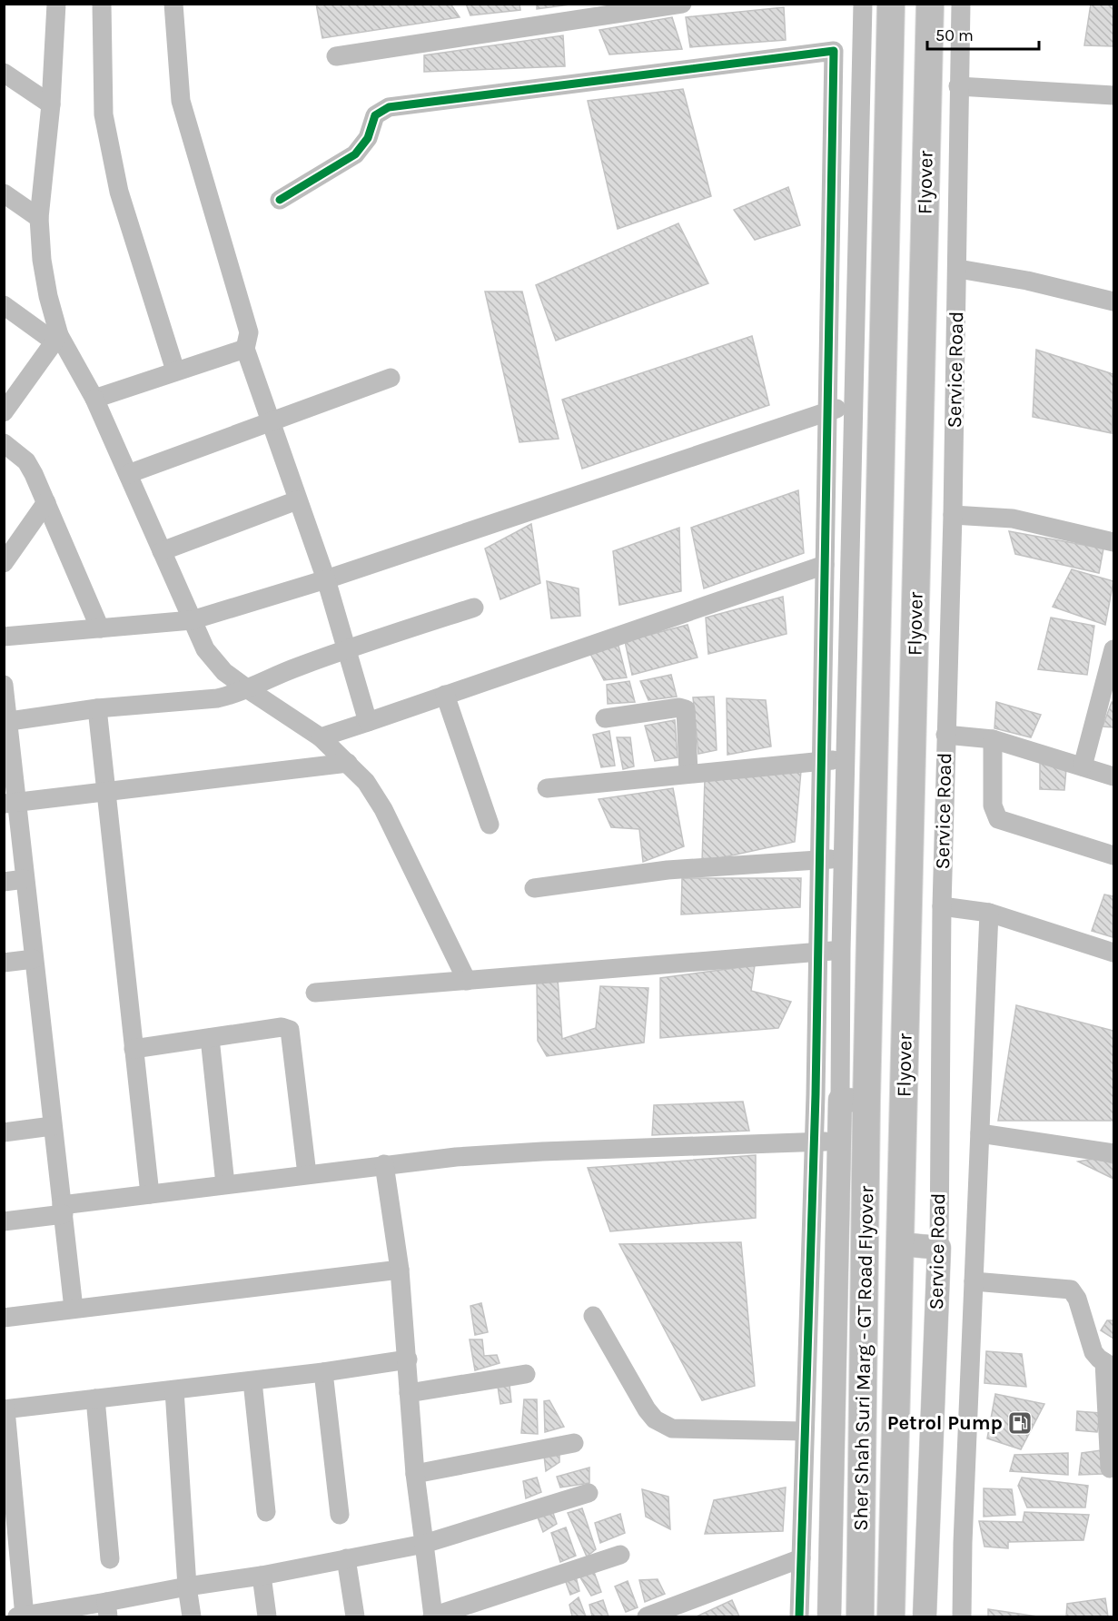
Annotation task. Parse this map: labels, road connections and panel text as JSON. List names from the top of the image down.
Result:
{
  "streets": {
    "highway": ["Flyover", "Sher Shah Suri Marg - GT Road Flyover"],
    "main road": ["Service Road"]
  },
  "crossings": [
    ["Flyover", "Sher Shah Suri Marg - GT Road Flyover"]
  ],
  "places": {
    "fuel station": ["Petrol Pump"]
  },
  "scale_bar": "50 m"
}
